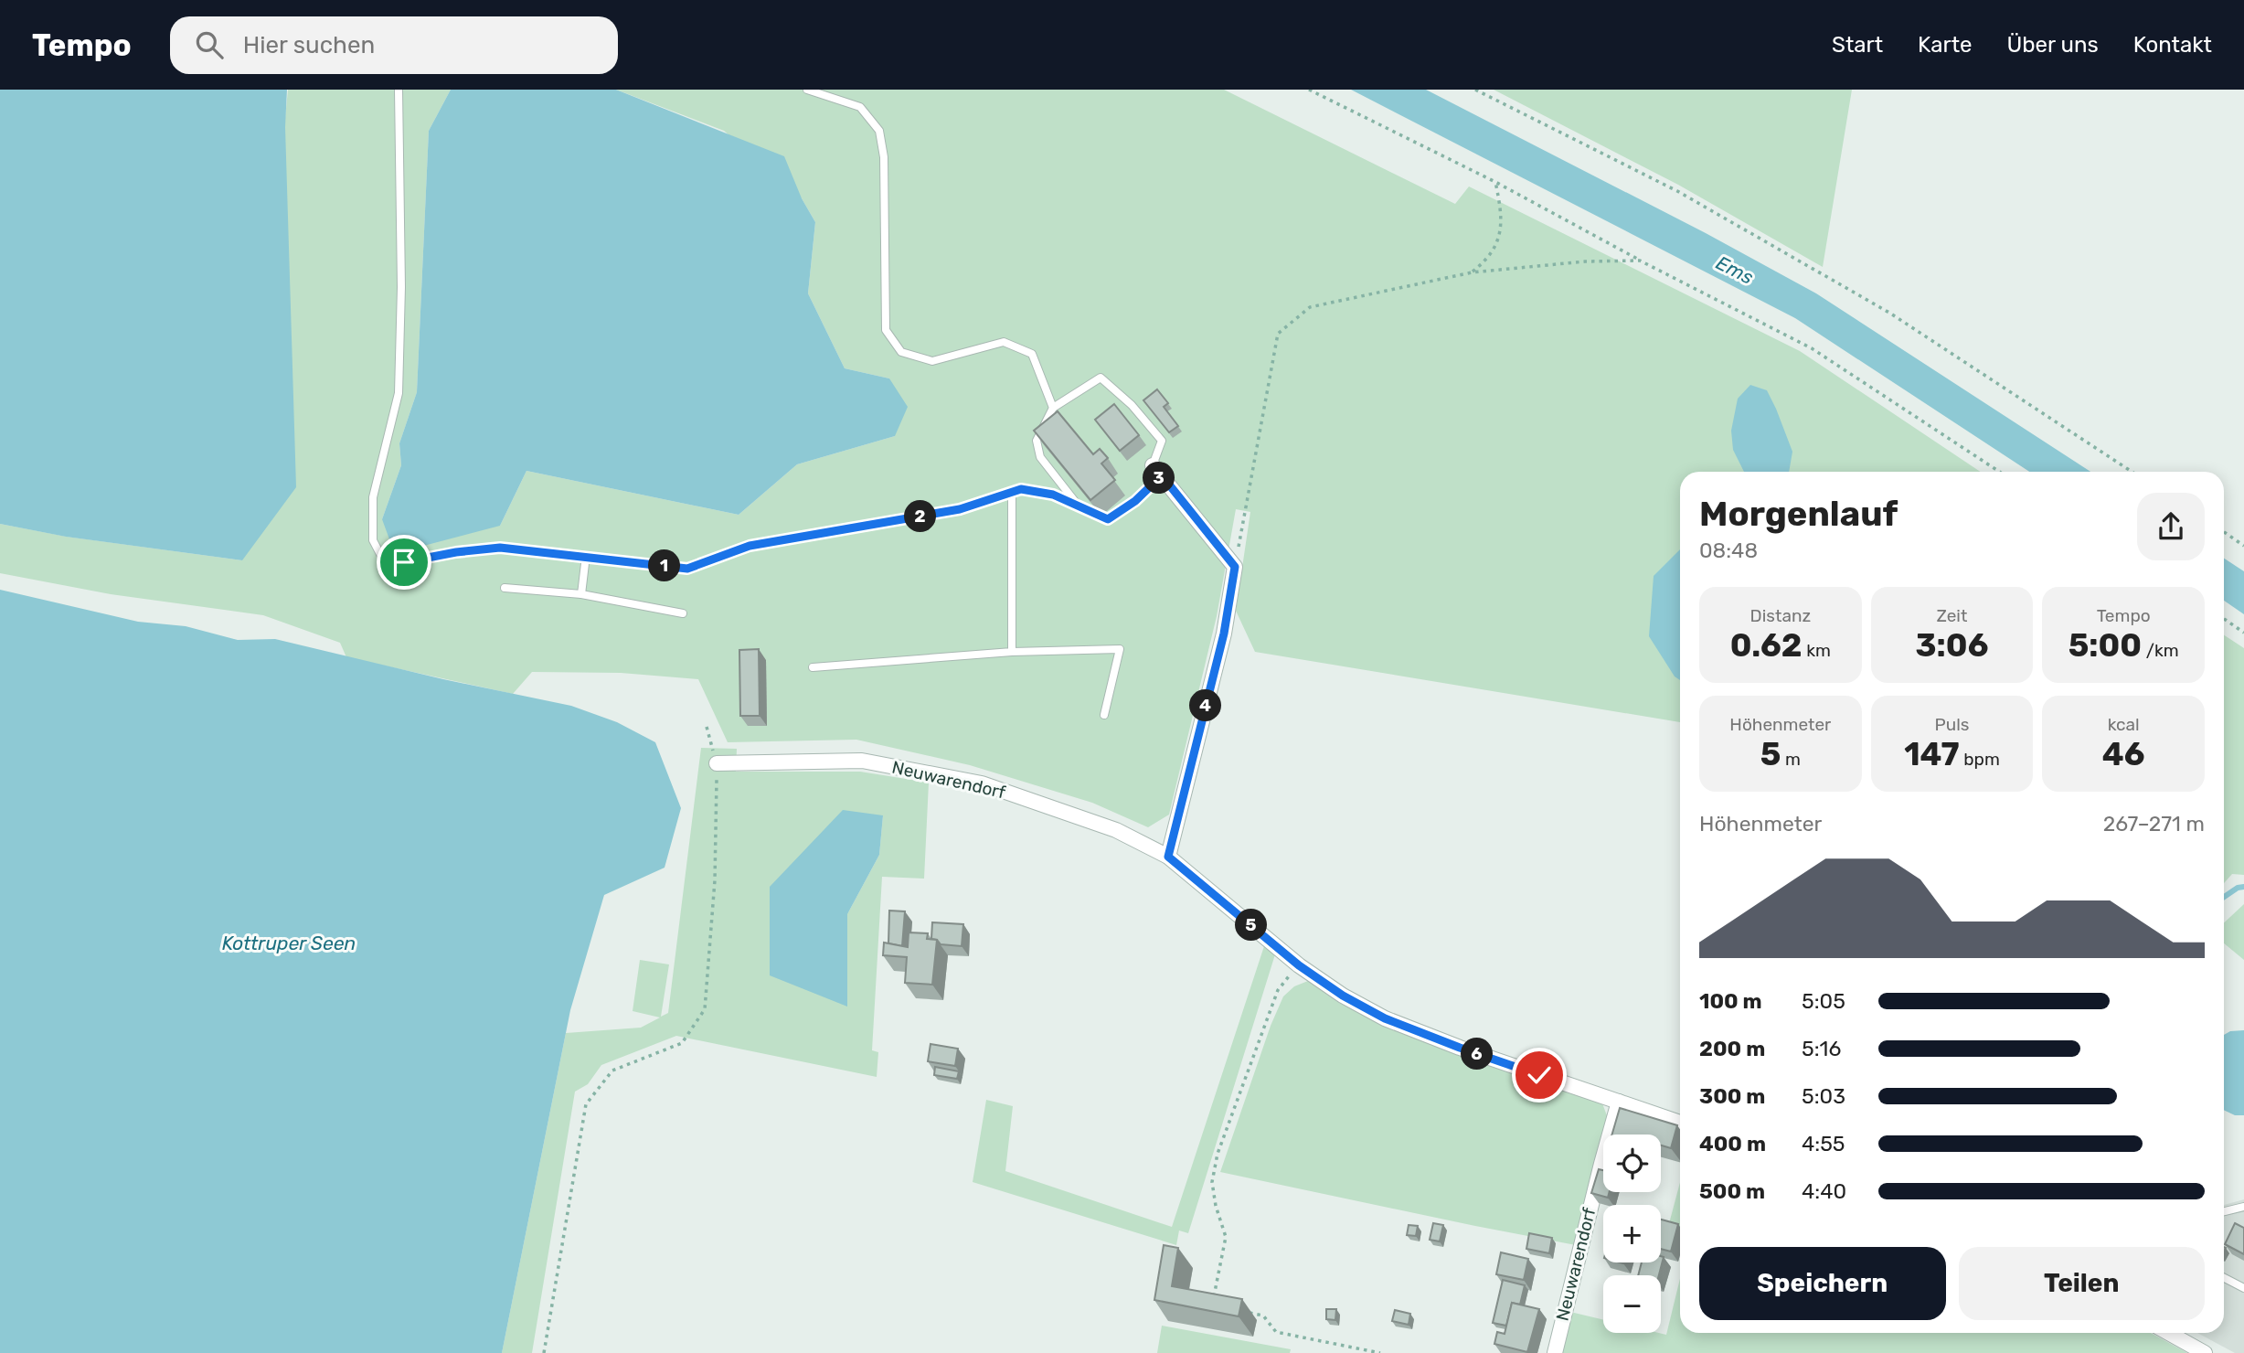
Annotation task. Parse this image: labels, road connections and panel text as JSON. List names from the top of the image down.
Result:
{
  "streets": {
    "street": ["Neuwarendorf"]
  },
  "water": ["Ems", "Kottruper Seen"],
  "page": {
    "header": "Tempo",
    "search": "Hier suchen",
    "nav": [
      "Start",
      "Karte",
      "Über uns",
      "Kontakt"
    ],
    "pins": [
      "3",
      "2",
      "1",
      "4",
      "5",
      "6"
    ],
    "heading": ["Morgenlauf", "08:48"],
    "stats": [
      ["Distanz", "0.62 km"],
      ["Zeit", "3:06"],
      ["Tempo", "5:00 /km"],
      ["Höhenmeter", "5 m"],
      ["Puls", "147 bpm"],
      ["kcal", "46"]
    ],
    "chart": ["Höhenmeter", "267–271 m"],
    "list": [
      {
        "name": "100 m",
        "note": "5:05"
      },
      {
        "name": "200 m",
        "note": "5:16"
      },
      {
        "name": "300 m",
        "note": "5:03"
      },
      {
        "name": "400 m",
        "note": "4:55"
      },
      {
        "name": "500 m",
        "note": "4:40"
      }
    ],
    "map_buttons": ["+", "−"],
    "buttons": ["Speichern", "Teilen"]
  }
}
